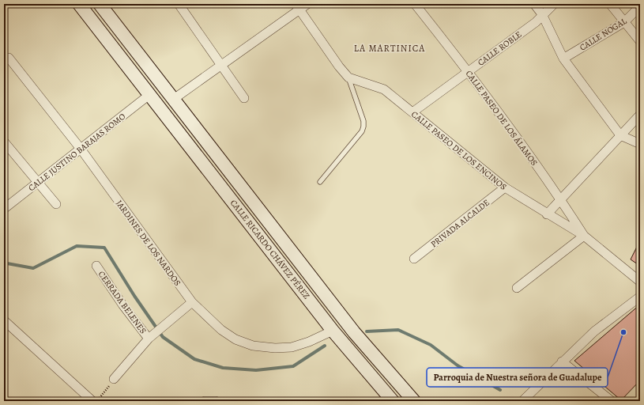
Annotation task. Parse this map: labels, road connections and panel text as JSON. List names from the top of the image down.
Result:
{
  "streets": {
    "main road": ["CALLE RICARDO CHÁVEZ PÉREZ"],
    "street": [
      "CALLE NOGAL",
      "CALLE ROBLE",
      "CALLE PASEO DE LOS ÁLAMOS",
      "CALLE PASEO DE LOS ENCINOS",
      "CALLE JUSTINO BARAJAS ROMO",
      "PRIVADA ALCALDE",
      "JARDINES DE LOS NARDOS",
      "CERRADA BELENES"
    ]
  },
  "crossings": [
    ["CALLE ROBLE", "CALLE PASEO DE LOS ÁLAMOS"],
    ["CALLE ROBLE", "CALLE PASEO DE LOS ENCINOS"],
    ["CALLE PASEO DE LOS ÁLAMOS", "CALLE PASEO DE LOS ENCINOS"],
    ["CALLE PASEO DE LOS ENCINOS", "PRIVADA ALCALDE"],
    ["CALLE JUSTINO BARAJAS ROMO", "JARDINES DE LOS NARDOS"],
    ["CALLE JUSTINO BARAJAS ROMO", "CALLE RICARDO CHÁVEZ PÉREZ"],
    ["JARDINES DE LOS NARDOS", "CALLE RICARDO CHÁVEZ PÉREZ"]
  ],
  "districts": ["LA MARTINICA"],
  "places": ["Parroquia de Nuestra señora de Guadalupe"]
}
